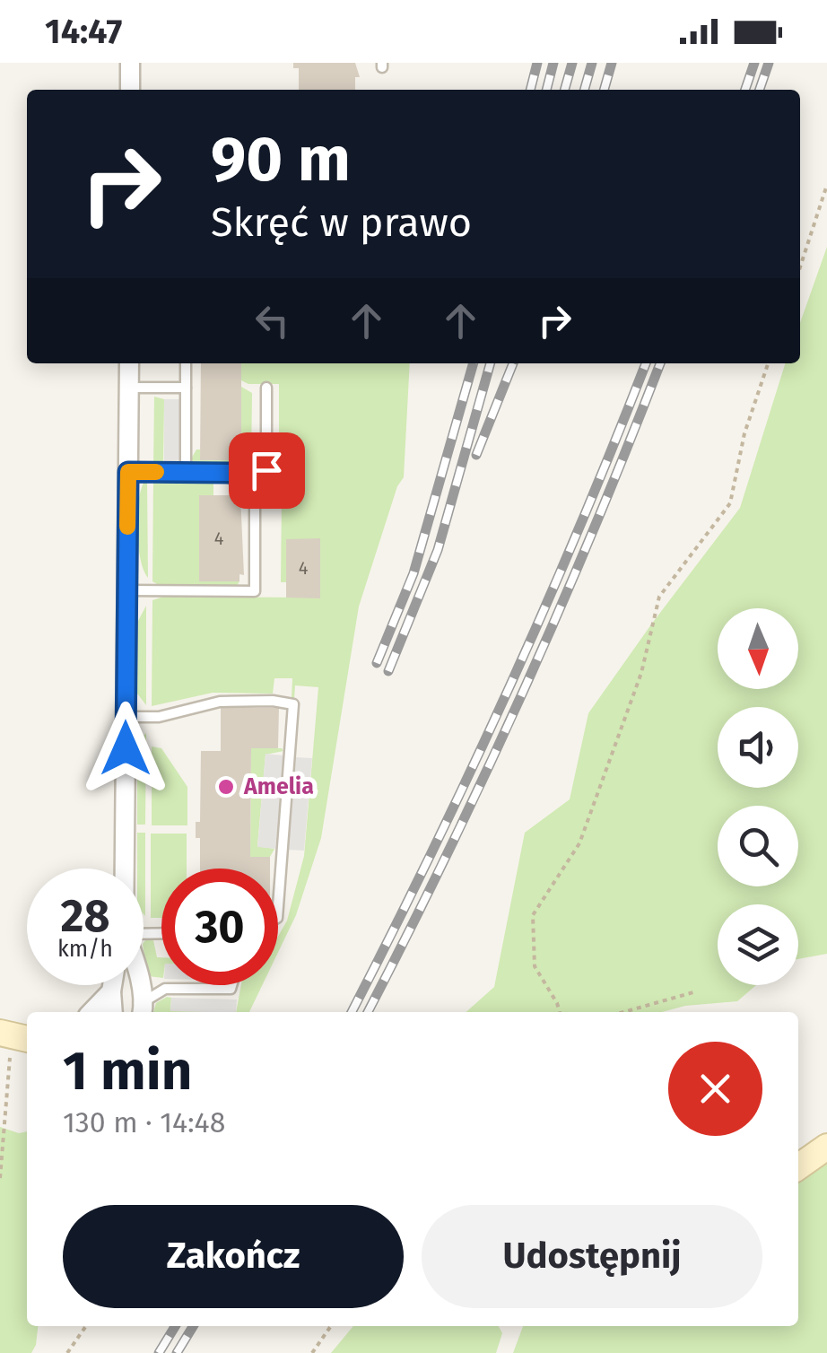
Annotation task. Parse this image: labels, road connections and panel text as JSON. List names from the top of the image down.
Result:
{
  "places": ["Amelia"],
  "house_numbers": ["4", "4"],
  "north": "bottom",
  "page": {
    "status": "14:47",
    "turn": ["90 m", "Skręć w prawo"],
    "speed": "28 km/h",
    "limit": "30",
    "heading": ["1 min", "130 m · 14:48"],
    "buttons": ["Zakończ", "Udostępnij"]
  }
}
